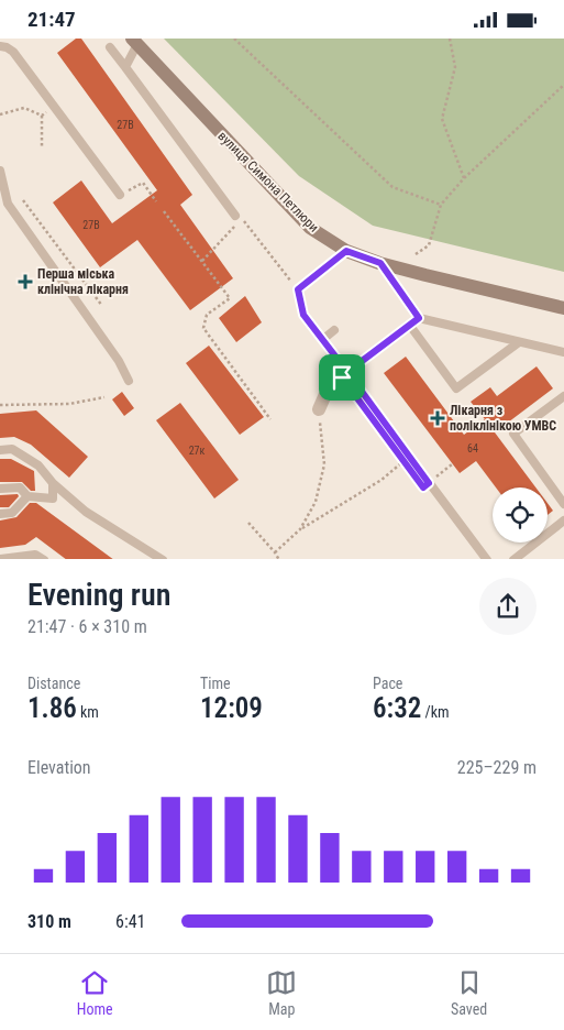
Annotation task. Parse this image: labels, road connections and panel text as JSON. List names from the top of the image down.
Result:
{
  "streets": {
    "street": ["вулиця Симона Петлюри"]
  },
  "places": {
    "health": ["Перша міська клінічна лікарня", "Лікарня з поліклінікою УМВС"]
  },
  "house_numbers": [
    "27В",
    "27В",
    "64",
    "27к"
  ],
  "page": {
    "status": "21:47",
    "heading": ["Evening run", "21:47 · 6 × 310 m"],
    "stats": [
      ["Distance", "1.86 km"],
      ["Time", "12:09"],
      ["Pace", "6:32 /km"]
    ],
    "chart": ["Elevation", "225–229 m"],
    "list": [
      {
        "name": "310 m",
        "note": "6:41"
      }
    ],
    "tabs": ["Home", "Map", "Saved"]
  }
}
